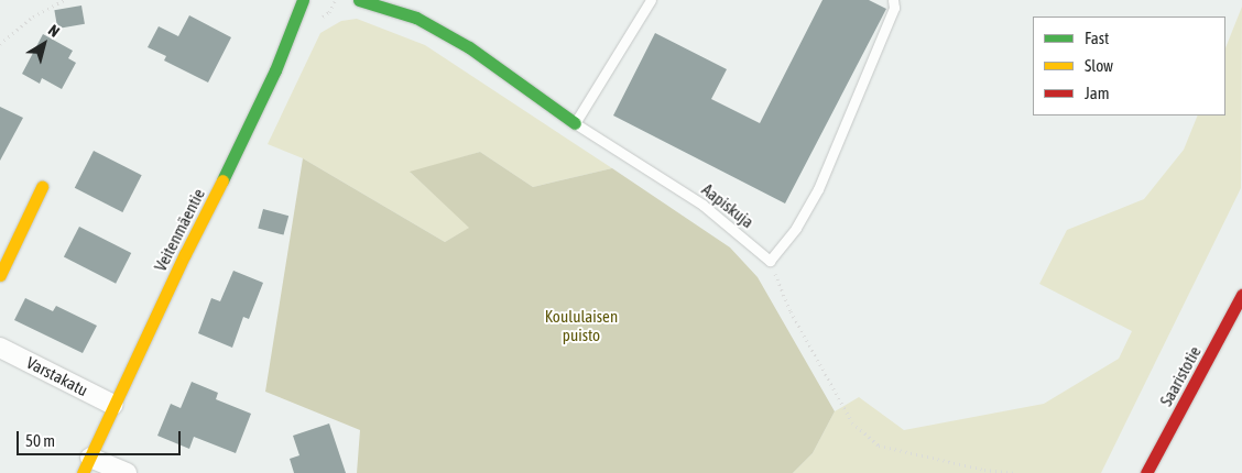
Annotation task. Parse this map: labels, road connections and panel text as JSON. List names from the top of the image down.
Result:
{
  "streets": {
    "street": [
      "Aapiskuja",
      "Veitenmäentie",
      "Varstakatu",
      "Saaristotie"
    ]
  },
  "crossings": [
    ["Veitenmäentie", "Varstakatu"]
  ],
  "parks": ["Koululaisen puisto"],
  "legend": ["Fast", "Slow", "Jam"],
  "scale_bar": "50 m",
  "north": "top right"
}
